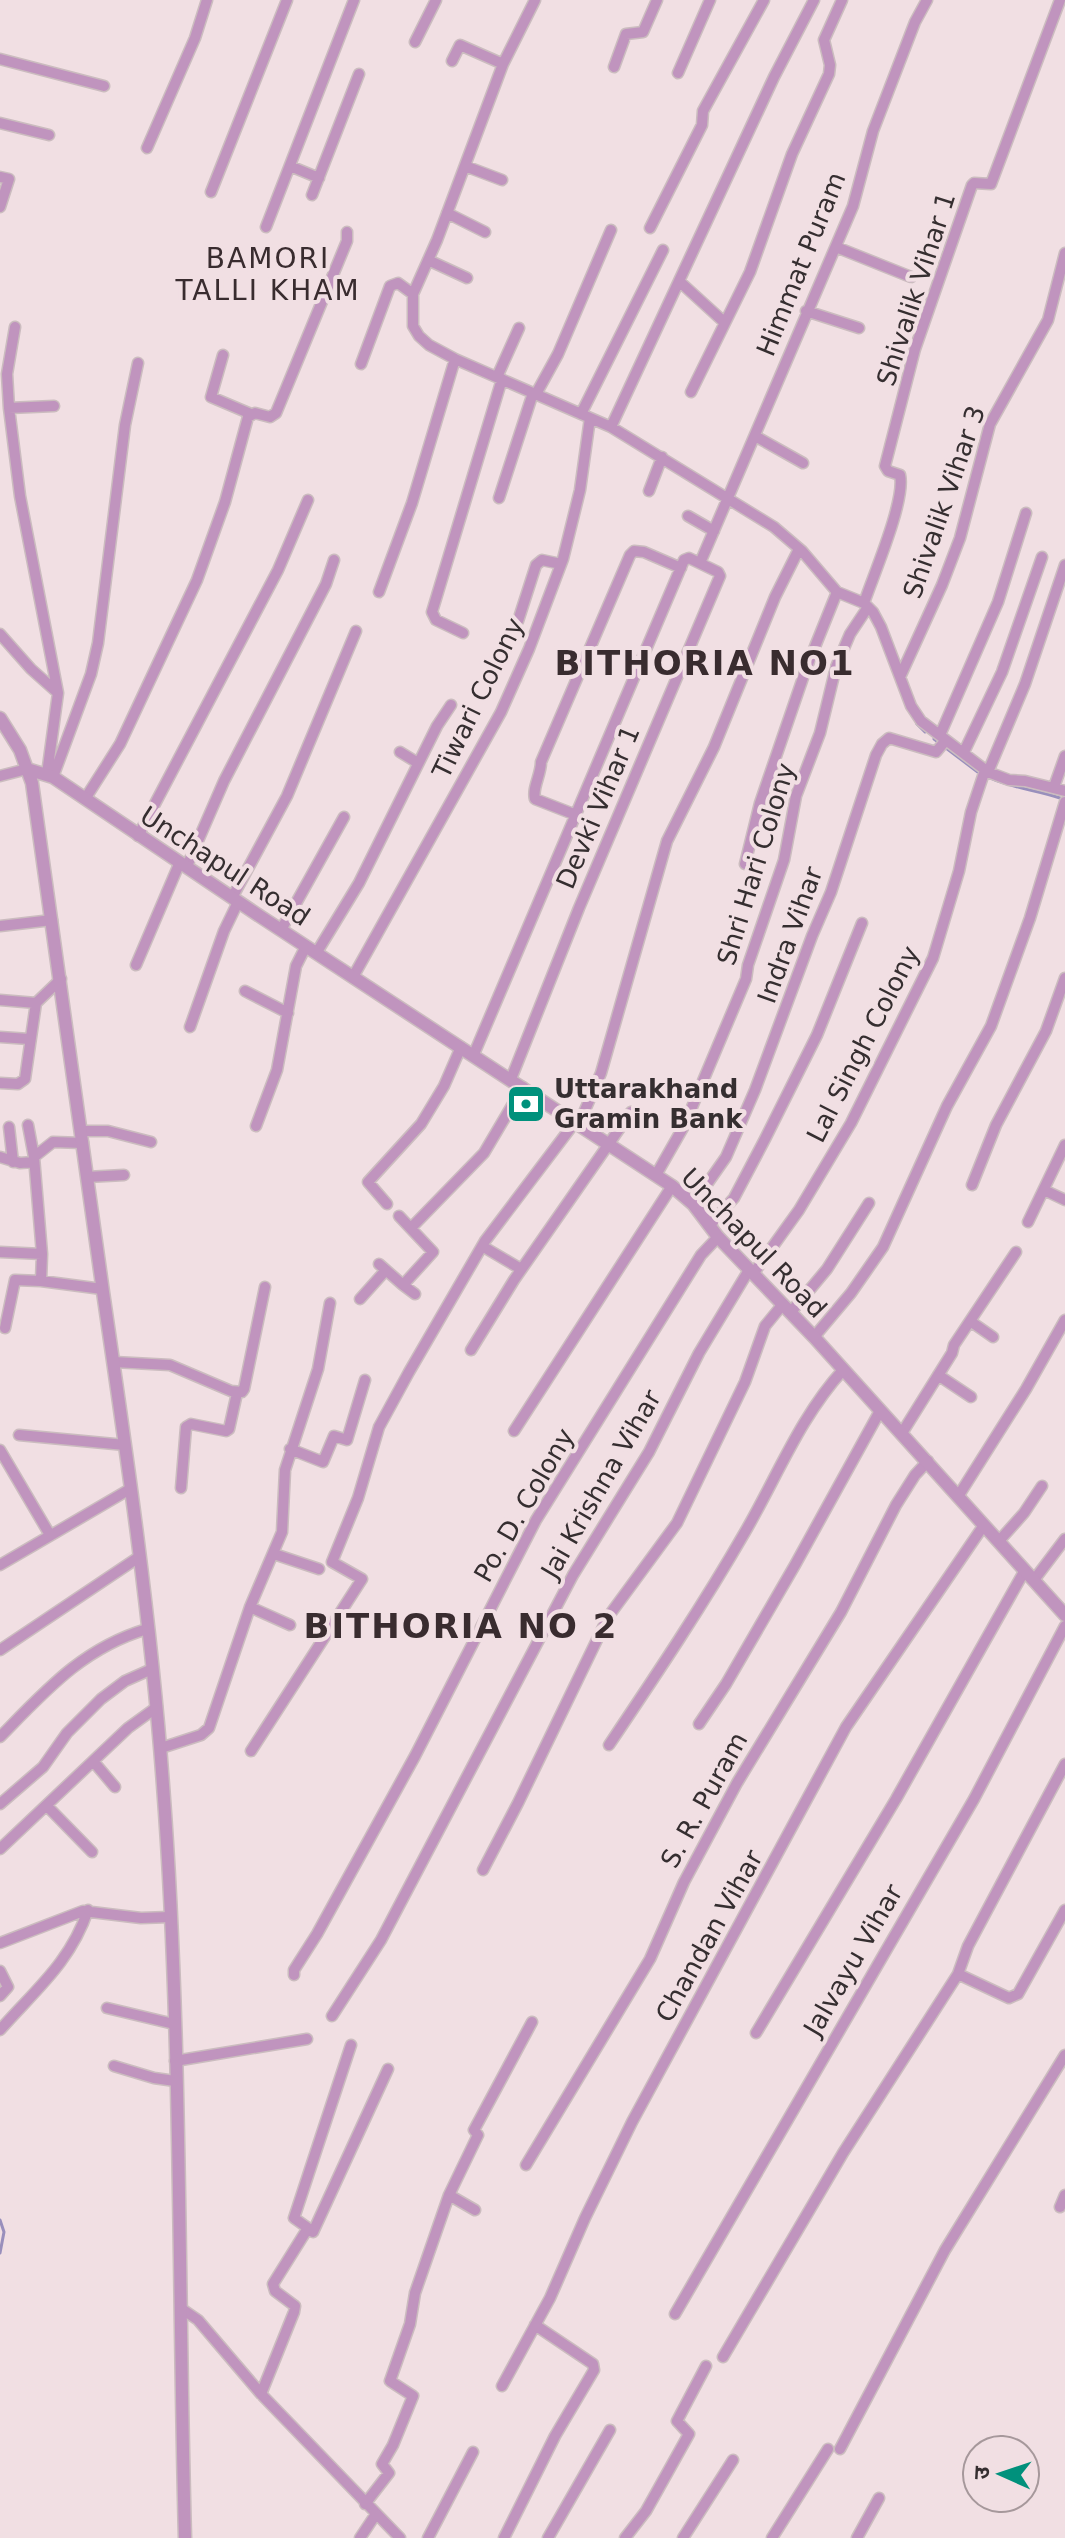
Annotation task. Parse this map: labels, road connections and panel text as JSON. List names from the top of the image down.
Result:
{
  "streets": {
    "street": [
      "Himmat Puram",
      "Shivalik Vihar 1",
      "Shivalik Vihar 3",
      "Tiwari Colony",
      "Devki Vihar 1",
      "Shri Hari Colony",
      "Unchapul Road",
      "Indra Vihar",
      "Lal Singh Colony",
      "Jai Krishna Vihar",
      "Po. D. Colony",
      "S. R. Puram",
      "Chandan Vihar",
      "Jalvayu Vihar"
    ]
  },
  "crossings": [
    ["Himmat Puram", "Devki Vihar 1"],
    ["Shivalik Vihar 1", "Shri Hari Colony"],
    ["Tiwari Colony", "Unchapul Road"],
    ["Devki Vihar 1", "Unchapul Road"],
    ["Shri Hari Colony", "Unchapul Road"],
    ["Unchapul Road", "Indra Vihar"],
    ["Unchapul Road", "Lal Singh Colony"],
    ["Unchapul Road", "Jai Krishna Vihar"],
    ["Unchapul Road", "Po. D. Colony"],
    ["Unchapul Road", "S. R. Puram"],
    ["Unchapul Road", "Chandan Vihar"],
    ["Lal Singh Colony", "Jai Krishna Vihar"]
  ],
  "districts": ["BAMORI TALLI KHAM", "BITHORIA NO1", "BITHORIA NO 2"],
  "places": {
    "bank": ["Uttarakhand Gramin Bank"]
  },
  "north": "left"
}
